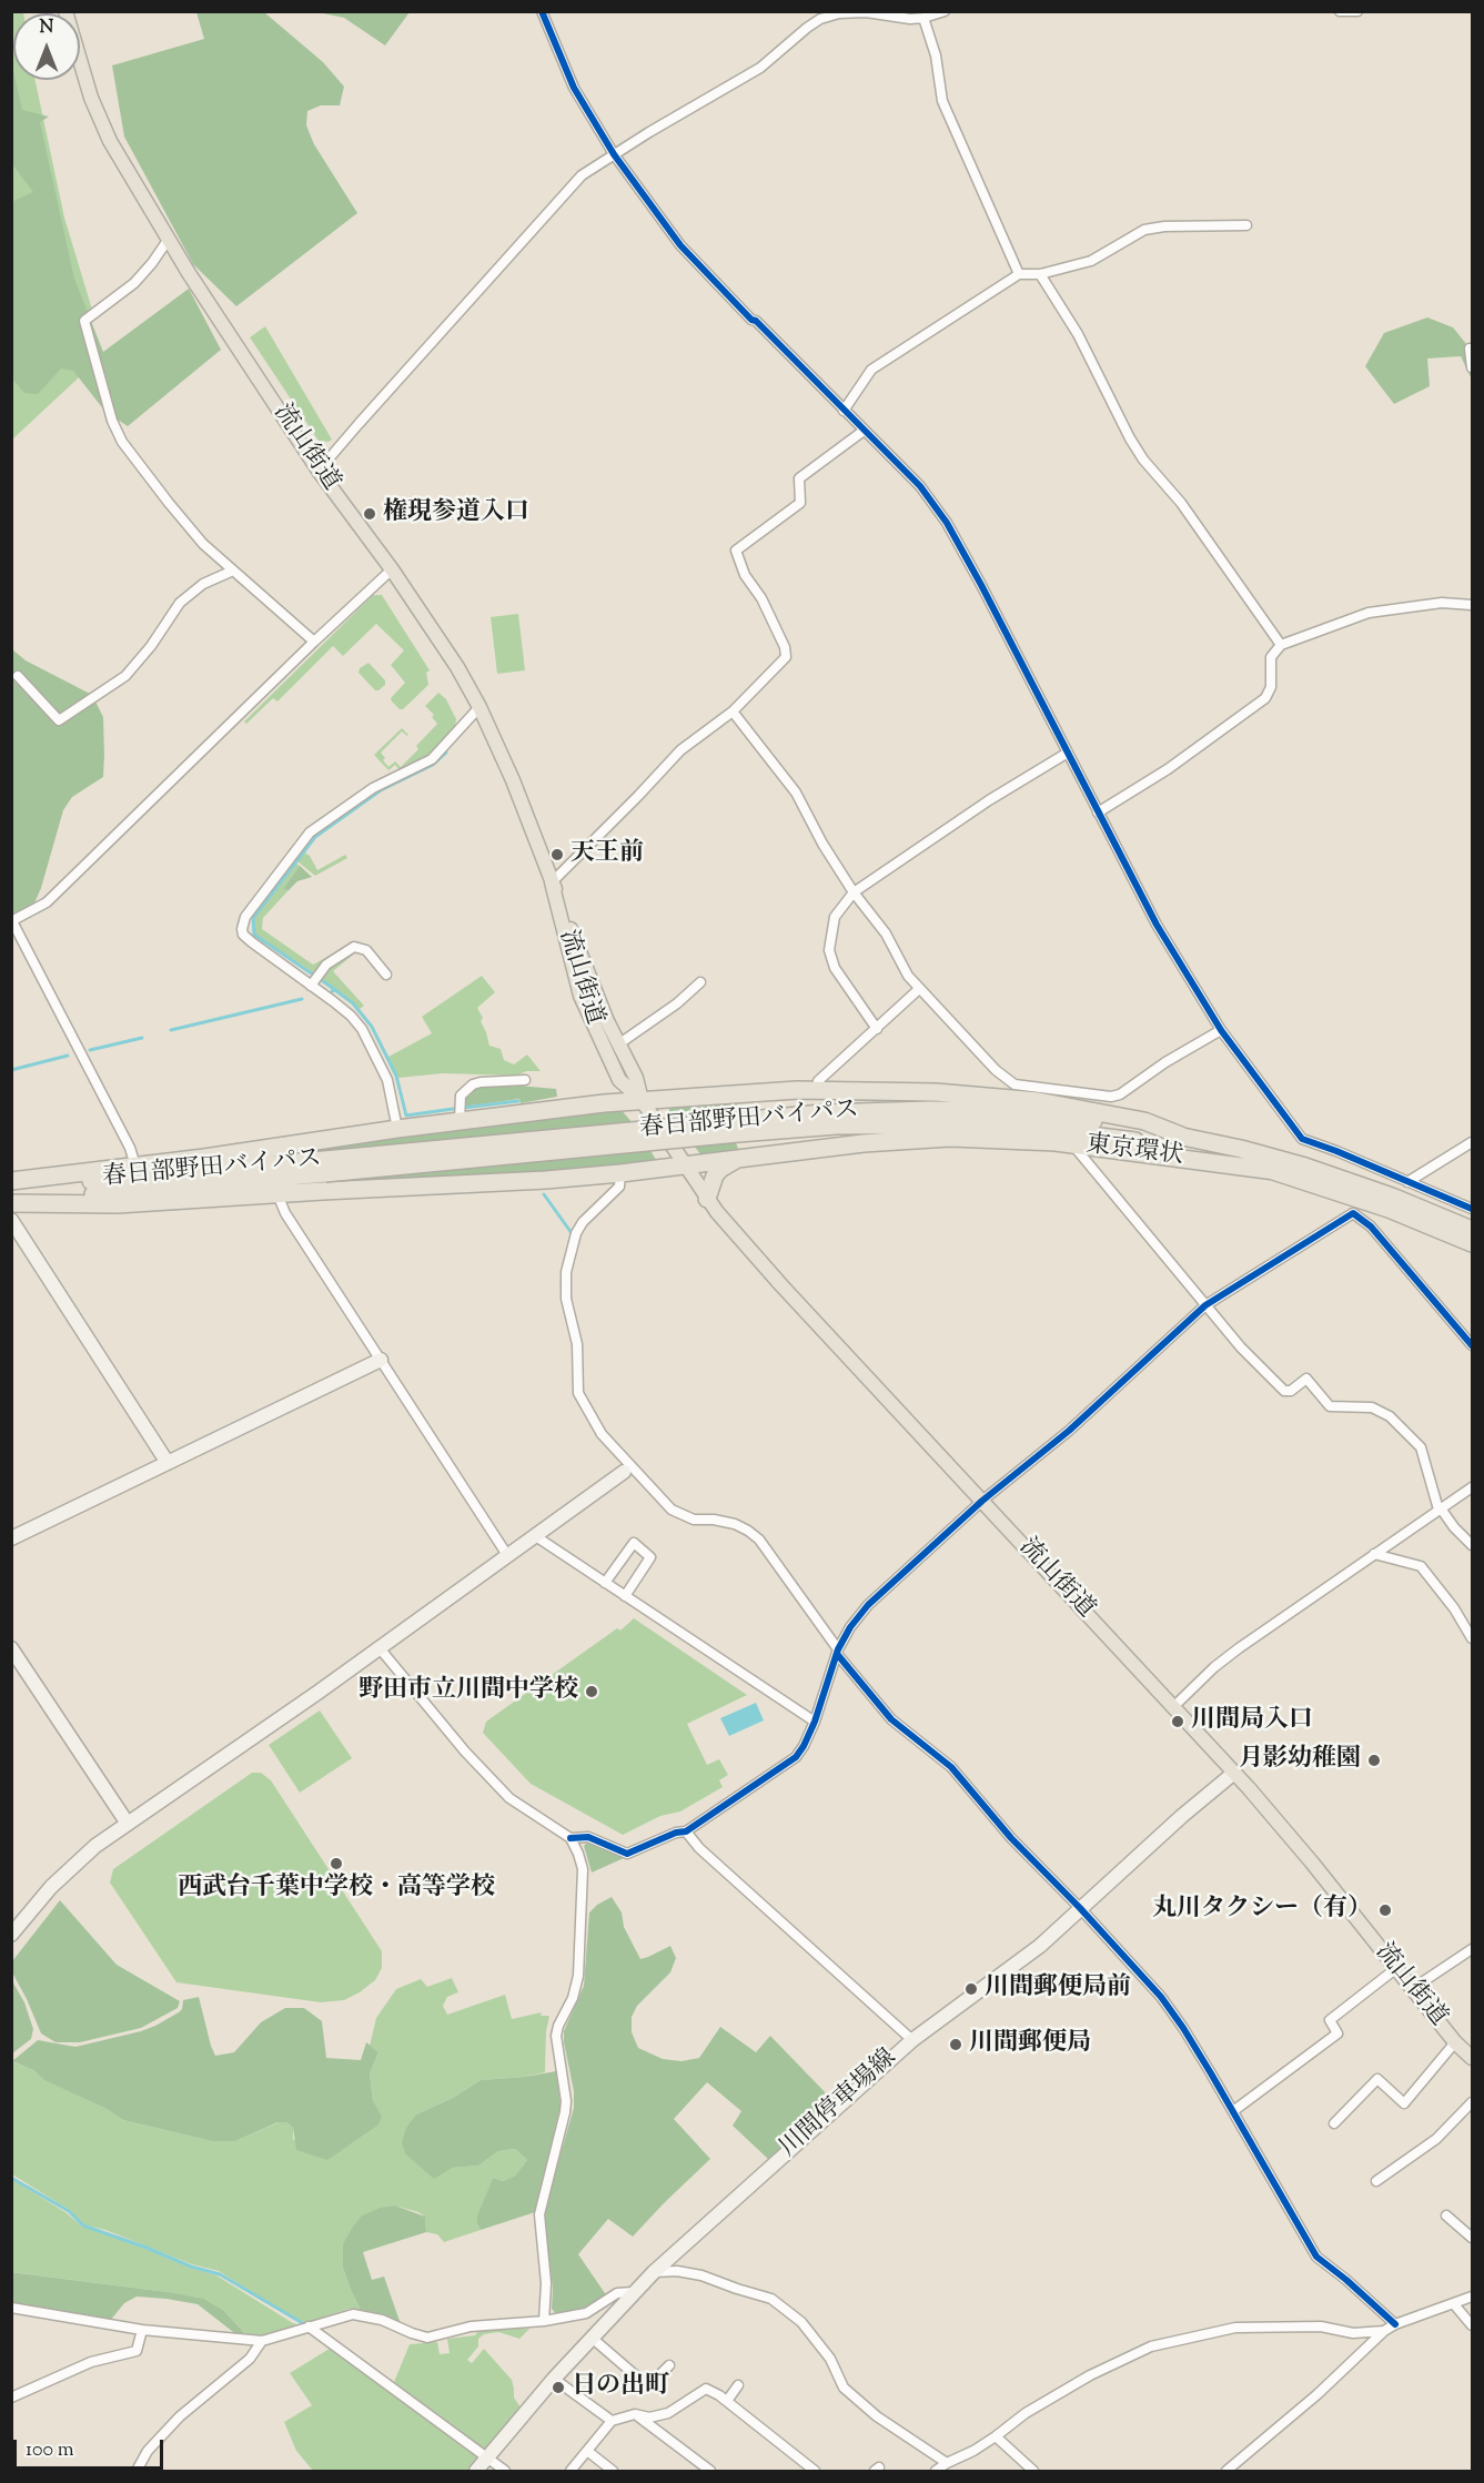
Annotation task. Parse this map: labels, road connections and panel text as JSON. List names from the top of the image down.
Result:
{
  "streets": {
    "highway": ["春日部野田バイパス", "東京環状"],
    "main road": ["流山街道"],
    "street": ["川間停車場線"]
  },
  "crossings": [
    ["流山街道", "東京環状"],
    ["流山街道", "川間停車場線"],
    ["春日部野田バイパス", "東京環状"]
  ],
  "places": [
    "権現参道入口",
    "天王前",
    "野田市立川間中学校",
    "川間局入口",
    "月影幼稚園",
    "西武台千葉中学校・高等学校",
    "丸川タクシー（有）",
    "川間郵便局前",
    "川間郵便局",
    "日の出町"
  ],
  "scale_bar": "100 m",
  "north": "top"
}
